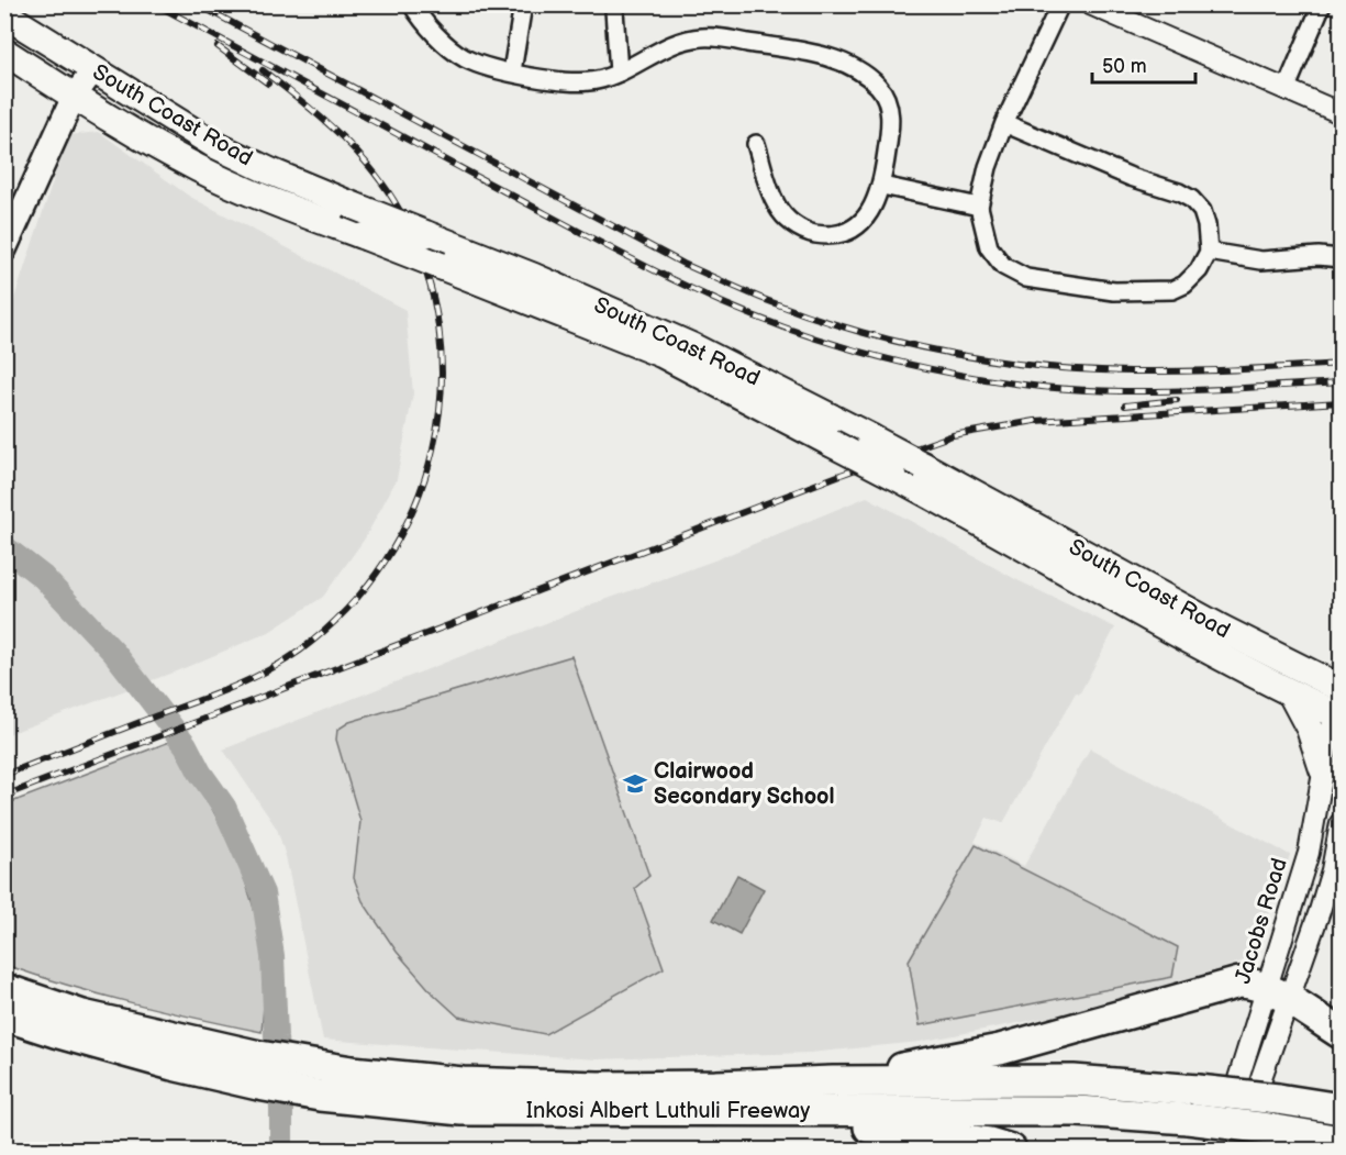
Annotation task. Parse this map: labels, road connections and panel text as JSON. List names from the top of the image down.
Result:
{
  "streets": {
    "highway": ["South Coast Road", "Inkosi Albert Luthuli Freeway"],
    "street": ["Jacobs Road"]
  },
  "crossings": [
    ["South Coast Road", "Jacobs Road"]
  ],
  "places": {
    "school or university": ["Clairwood Secondary School"]
  },
  "scale_bar": "50 m"
}
